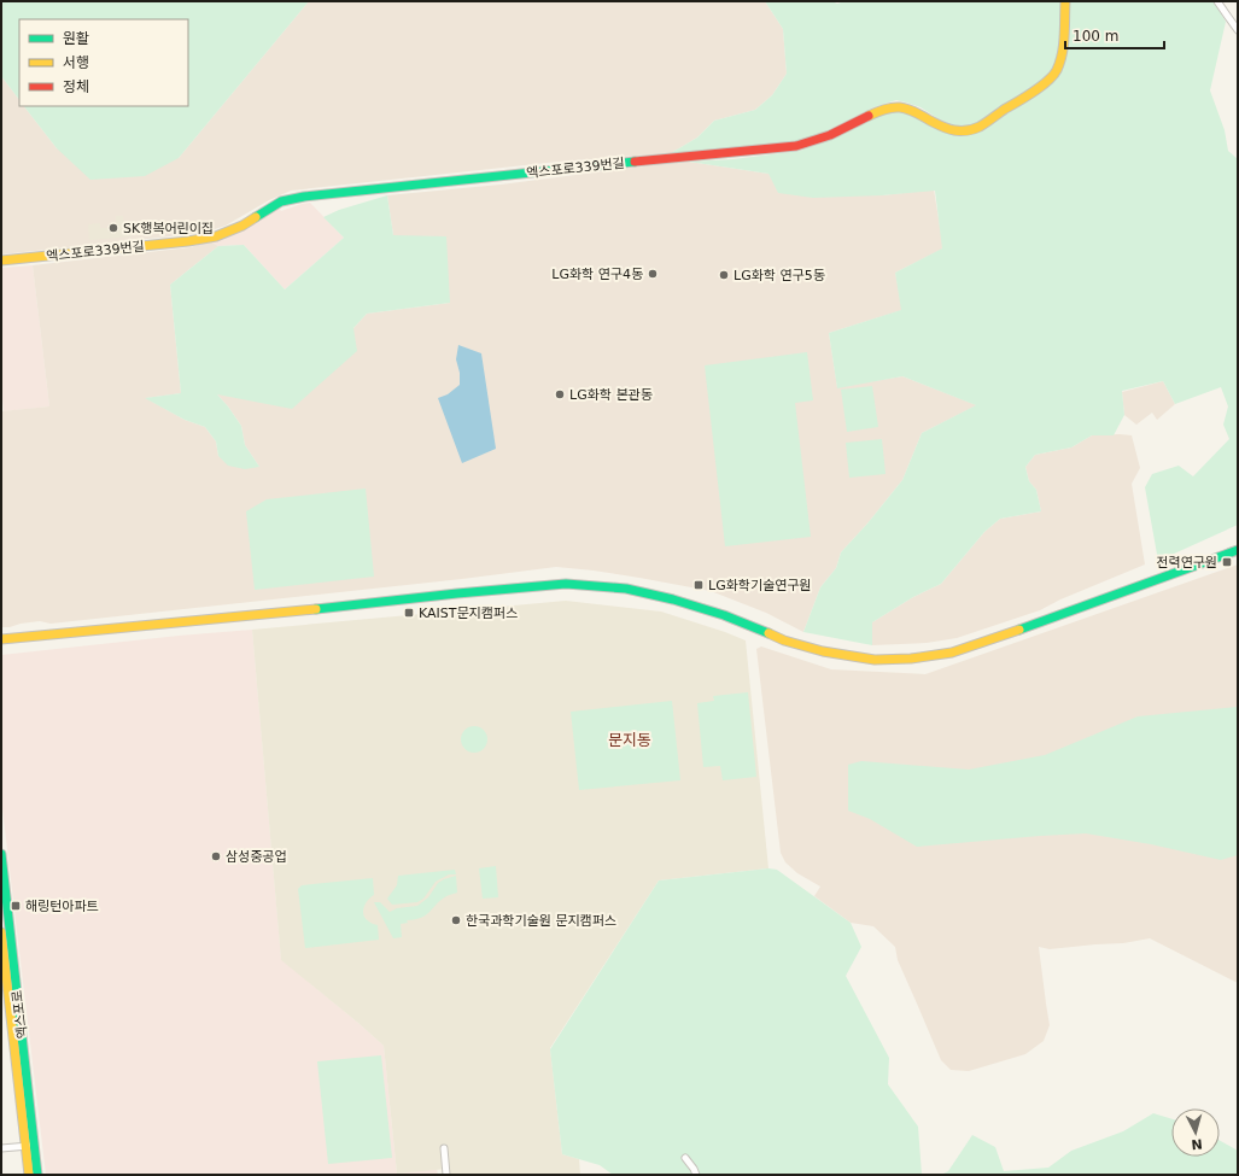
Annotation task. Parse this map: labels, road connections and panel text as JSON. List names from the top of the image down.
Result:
{
  "streets": {
    "main road": ["엑스포로339번길", "엑스포로"]
  },
  "districts": ["문지동"],
  "places": {
    "other": [
      "SK행복어린이집",
      "LG화학 연구4동",
      "LG화학 연구5동",
      "LG화학 본관동",
      "삼성중공업",
      "한국과학기술원 문지캠퍼스"
    ],
    "transit": [
      "전력연구원",
      "LG화학기술연구원",
      "KAIST문지캠퍼스",
      "해링턴아파트"
    ]
  },
  "legend": ["원활", "서행", "정체"],
  "scale_bar": "100 m",
  "north": "bottom"
}
